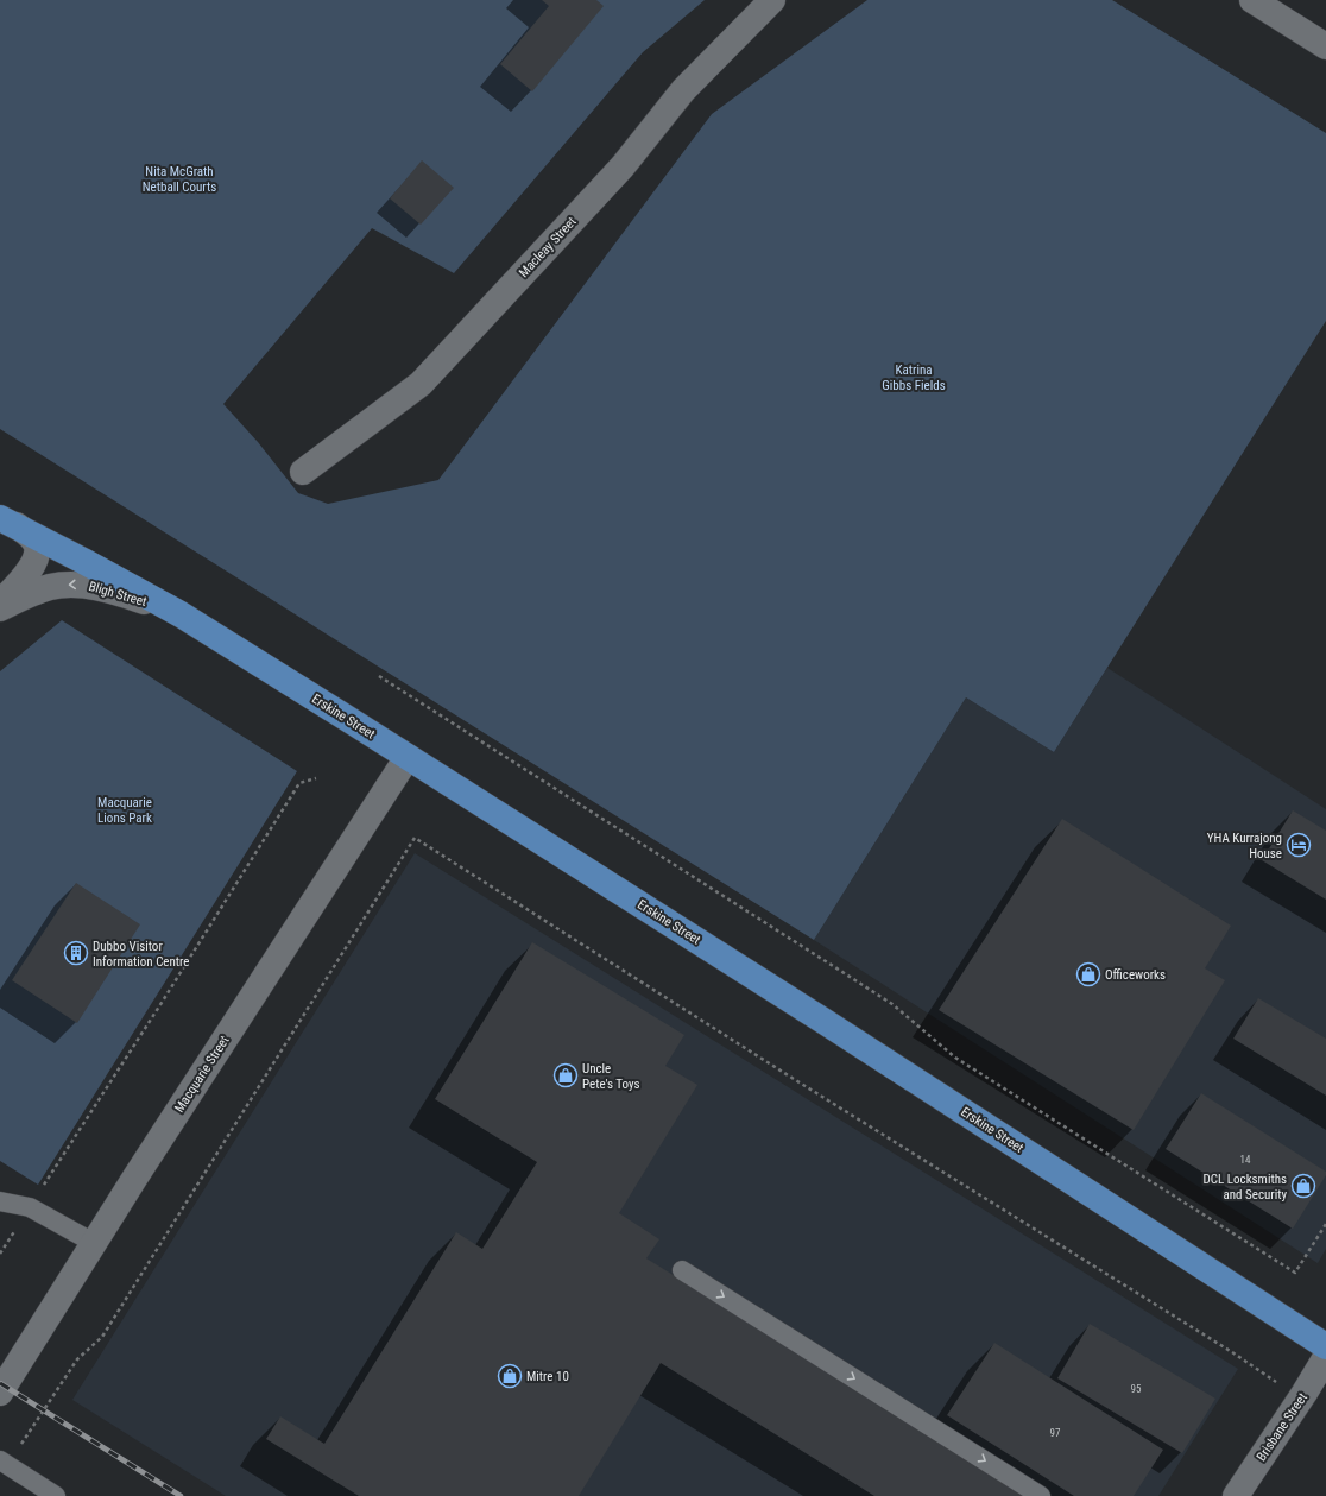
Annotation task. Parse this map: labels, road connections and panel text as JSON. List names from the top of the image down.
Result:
{
  "streets": {
    "highway": ["Erskine Street"],
    "street": [
      "Macleay Street",
      "Bligh Street",
      "Macquarie Street",
      "Brisbane Street"
    ]
  },
  "crossings": [
    ["Bligh Street", "Erskine Street"],
    ["Erskine Street", "Macquarie Street"]
  ],
  "one_way": ["Bligh Street"],
  "parks": ["Nita McGrath Netball Courts", "Katrina Gibbs Fields", "Macquarie Lions Park"],
  "places": {
    "hotel": ["YHA Kurrajong House"],
    "building": ["Dubbo Visitor Information Centre"],
    "shop": [
      "Officeworks",
      "Uncle Pete's Toys",
      "DCL Locksmiths and Security",
      "Mitre 10"
    ]
  },
  "house_numbers": ["14", "95", "97"]
}
